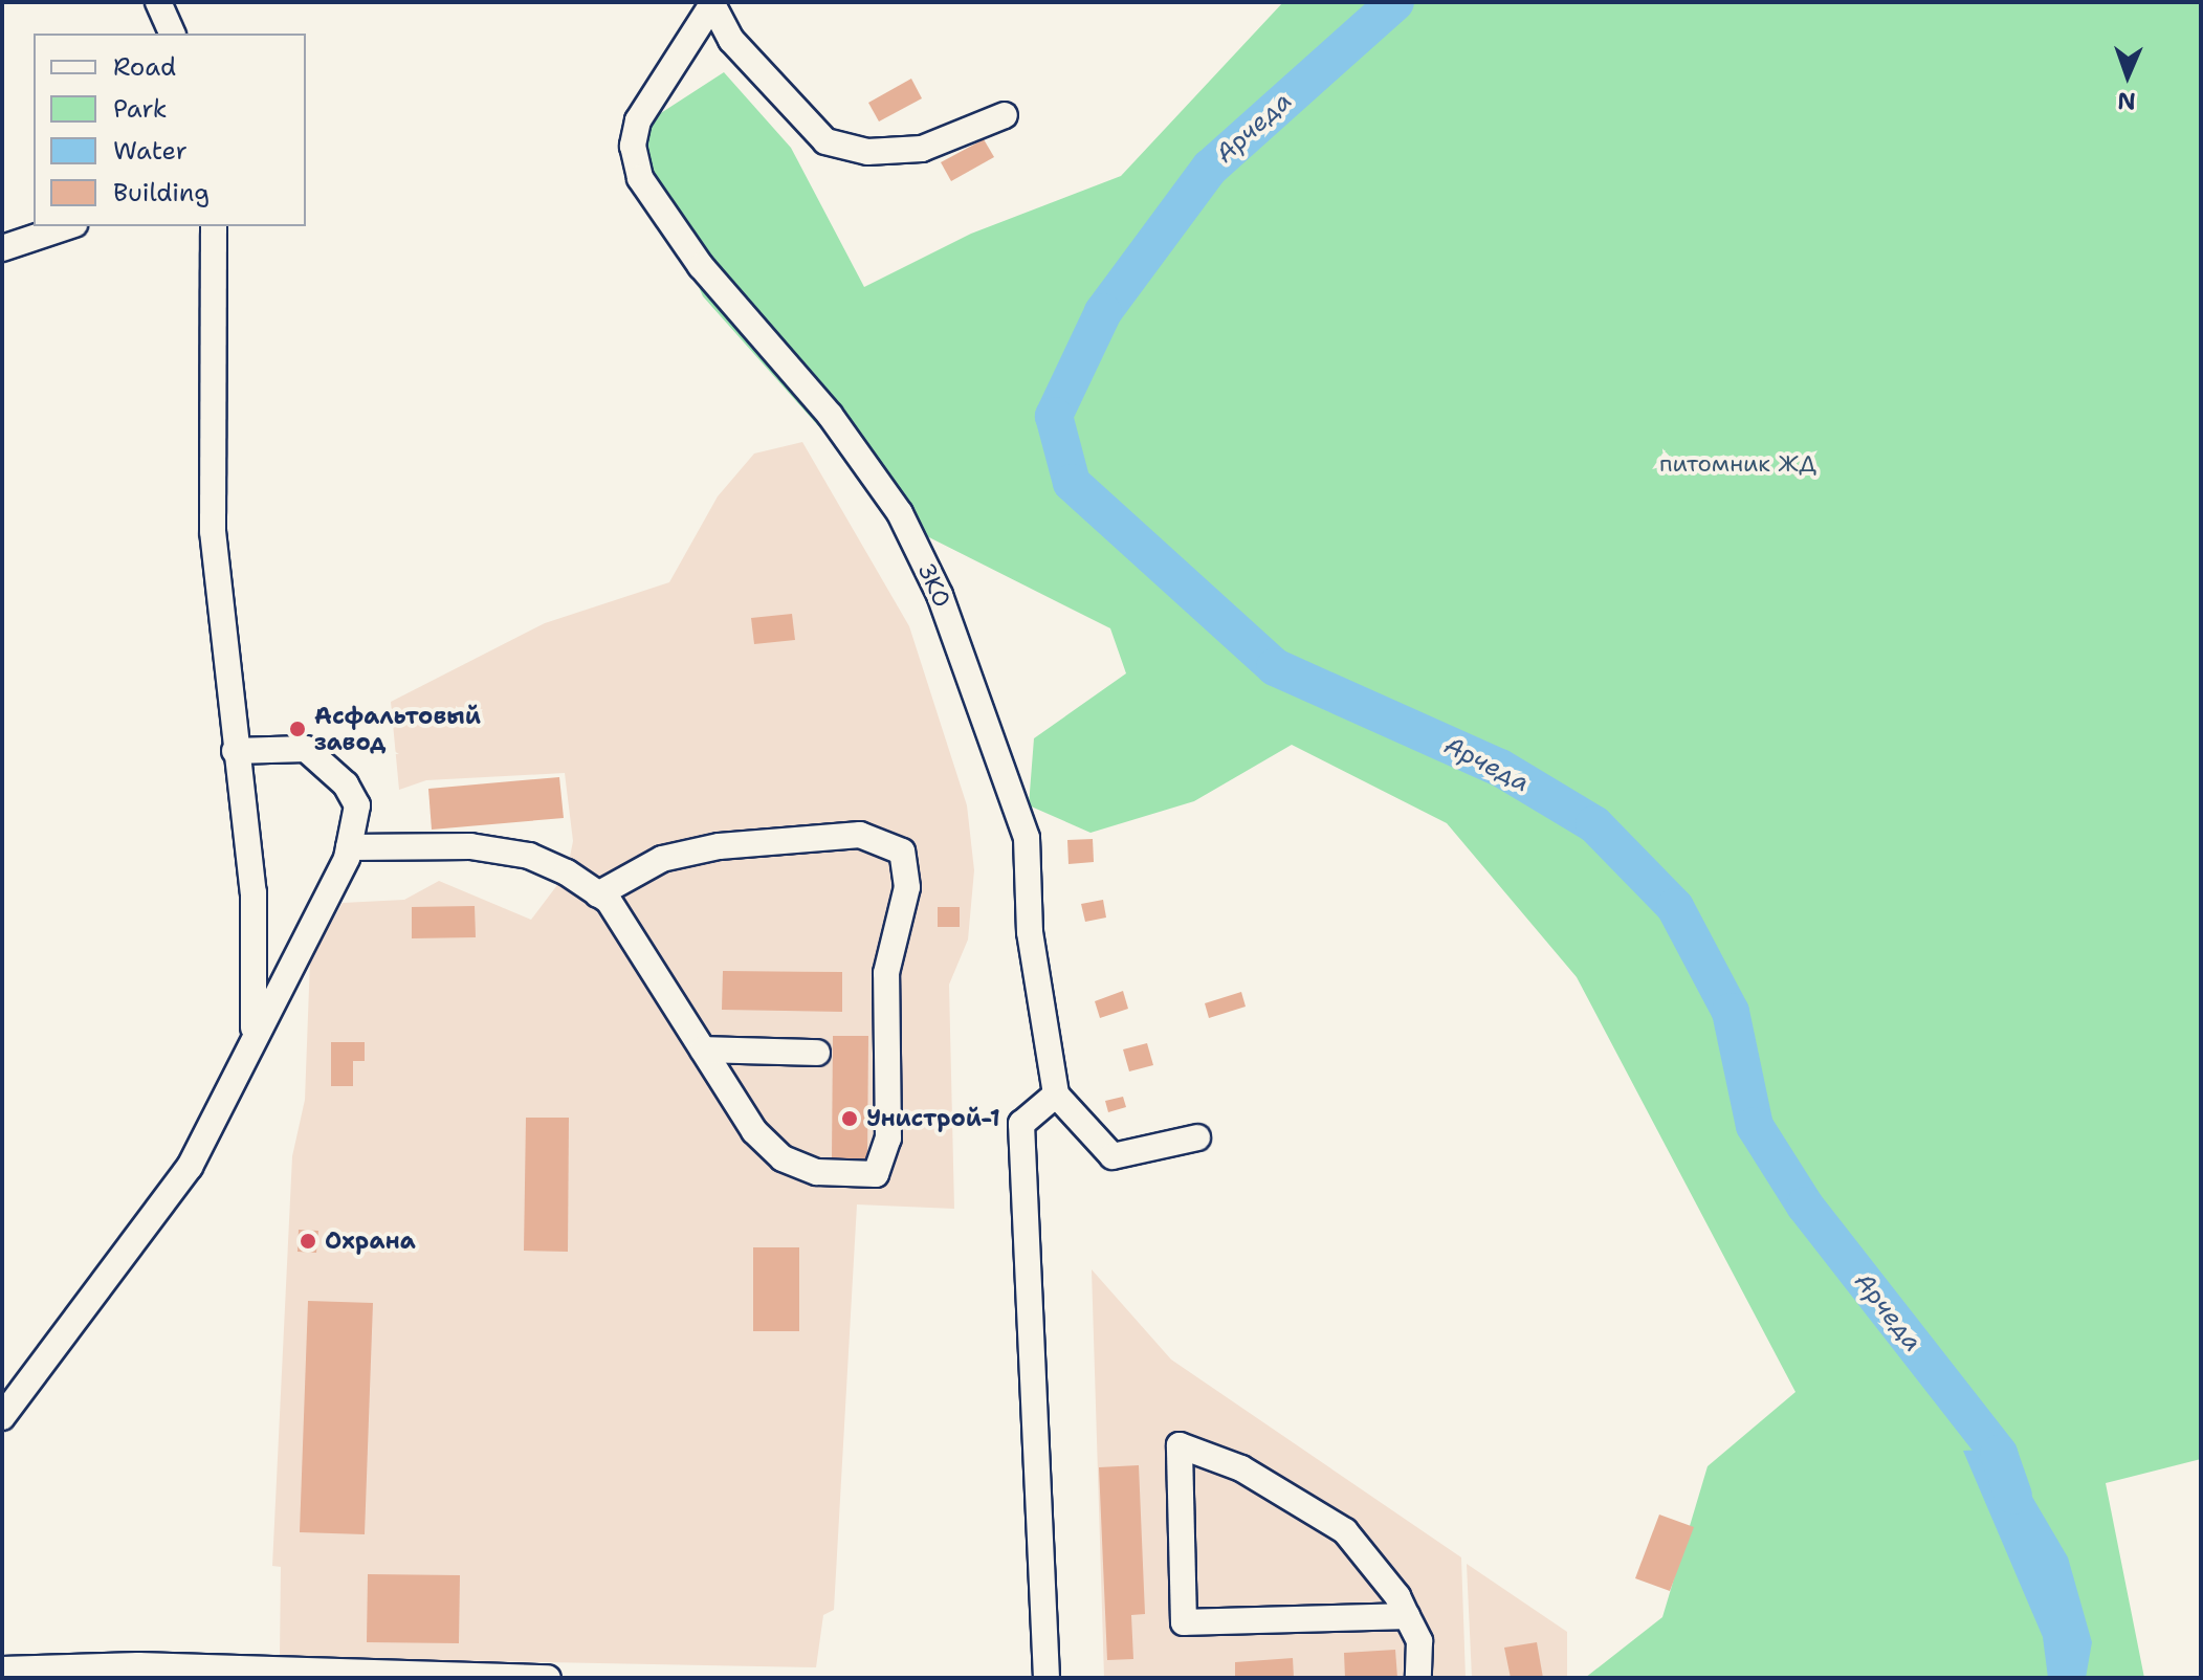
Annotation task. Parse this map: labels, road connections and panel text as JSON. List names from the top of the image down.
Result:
{
  "streets": {
    "street": ["ЗКО"]
  },
  "water": ["Арчеда"],
  "parks": ["питомник ЖД"],
  "places": ["Асфальтовый завод", "Унистрой-1", "Охрана"],
  "legend": [
    "Road",
    "Park",
    "Water",
    "Building"
  ],
  "north": "bottom"
}
